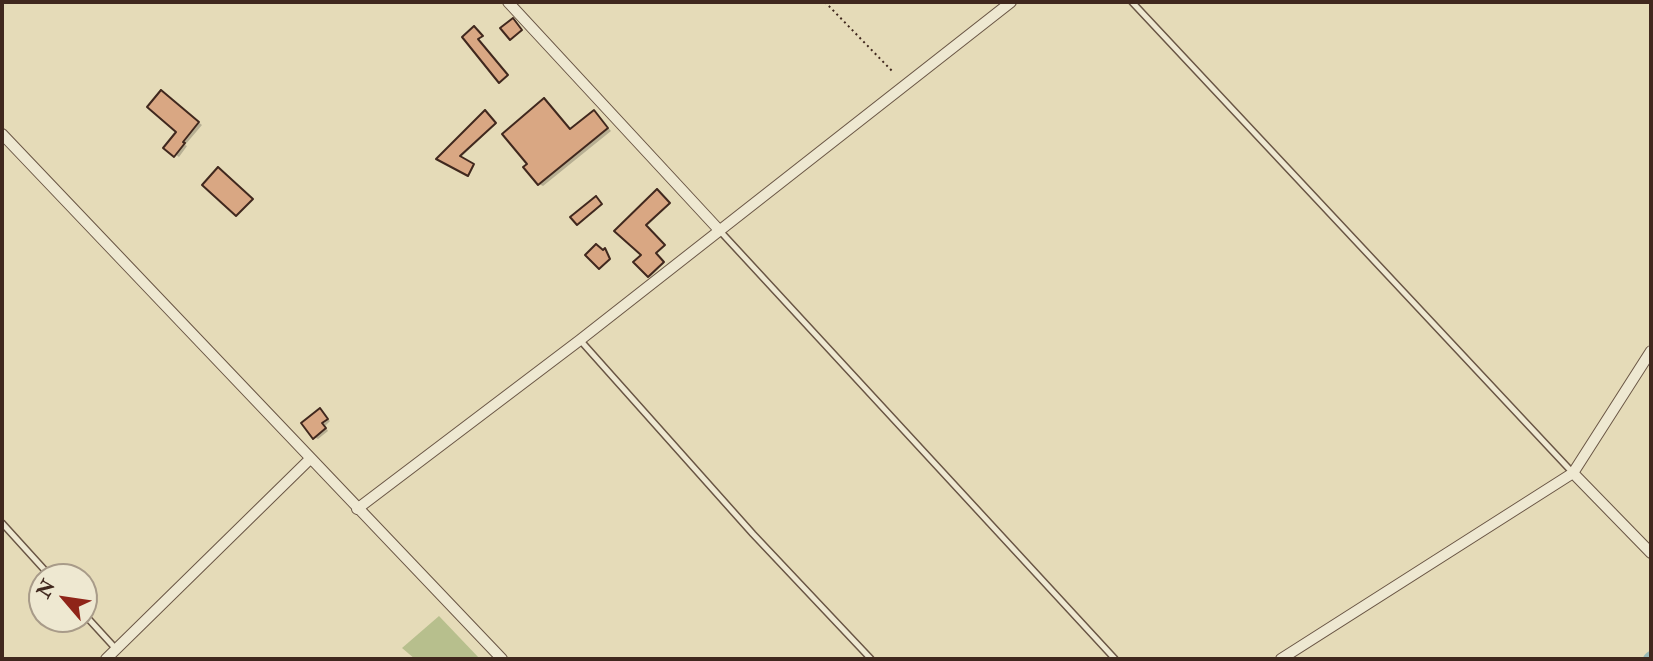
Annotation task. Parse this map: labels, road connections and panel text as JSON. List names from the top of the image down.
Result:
{
  "north": "top left"
}
